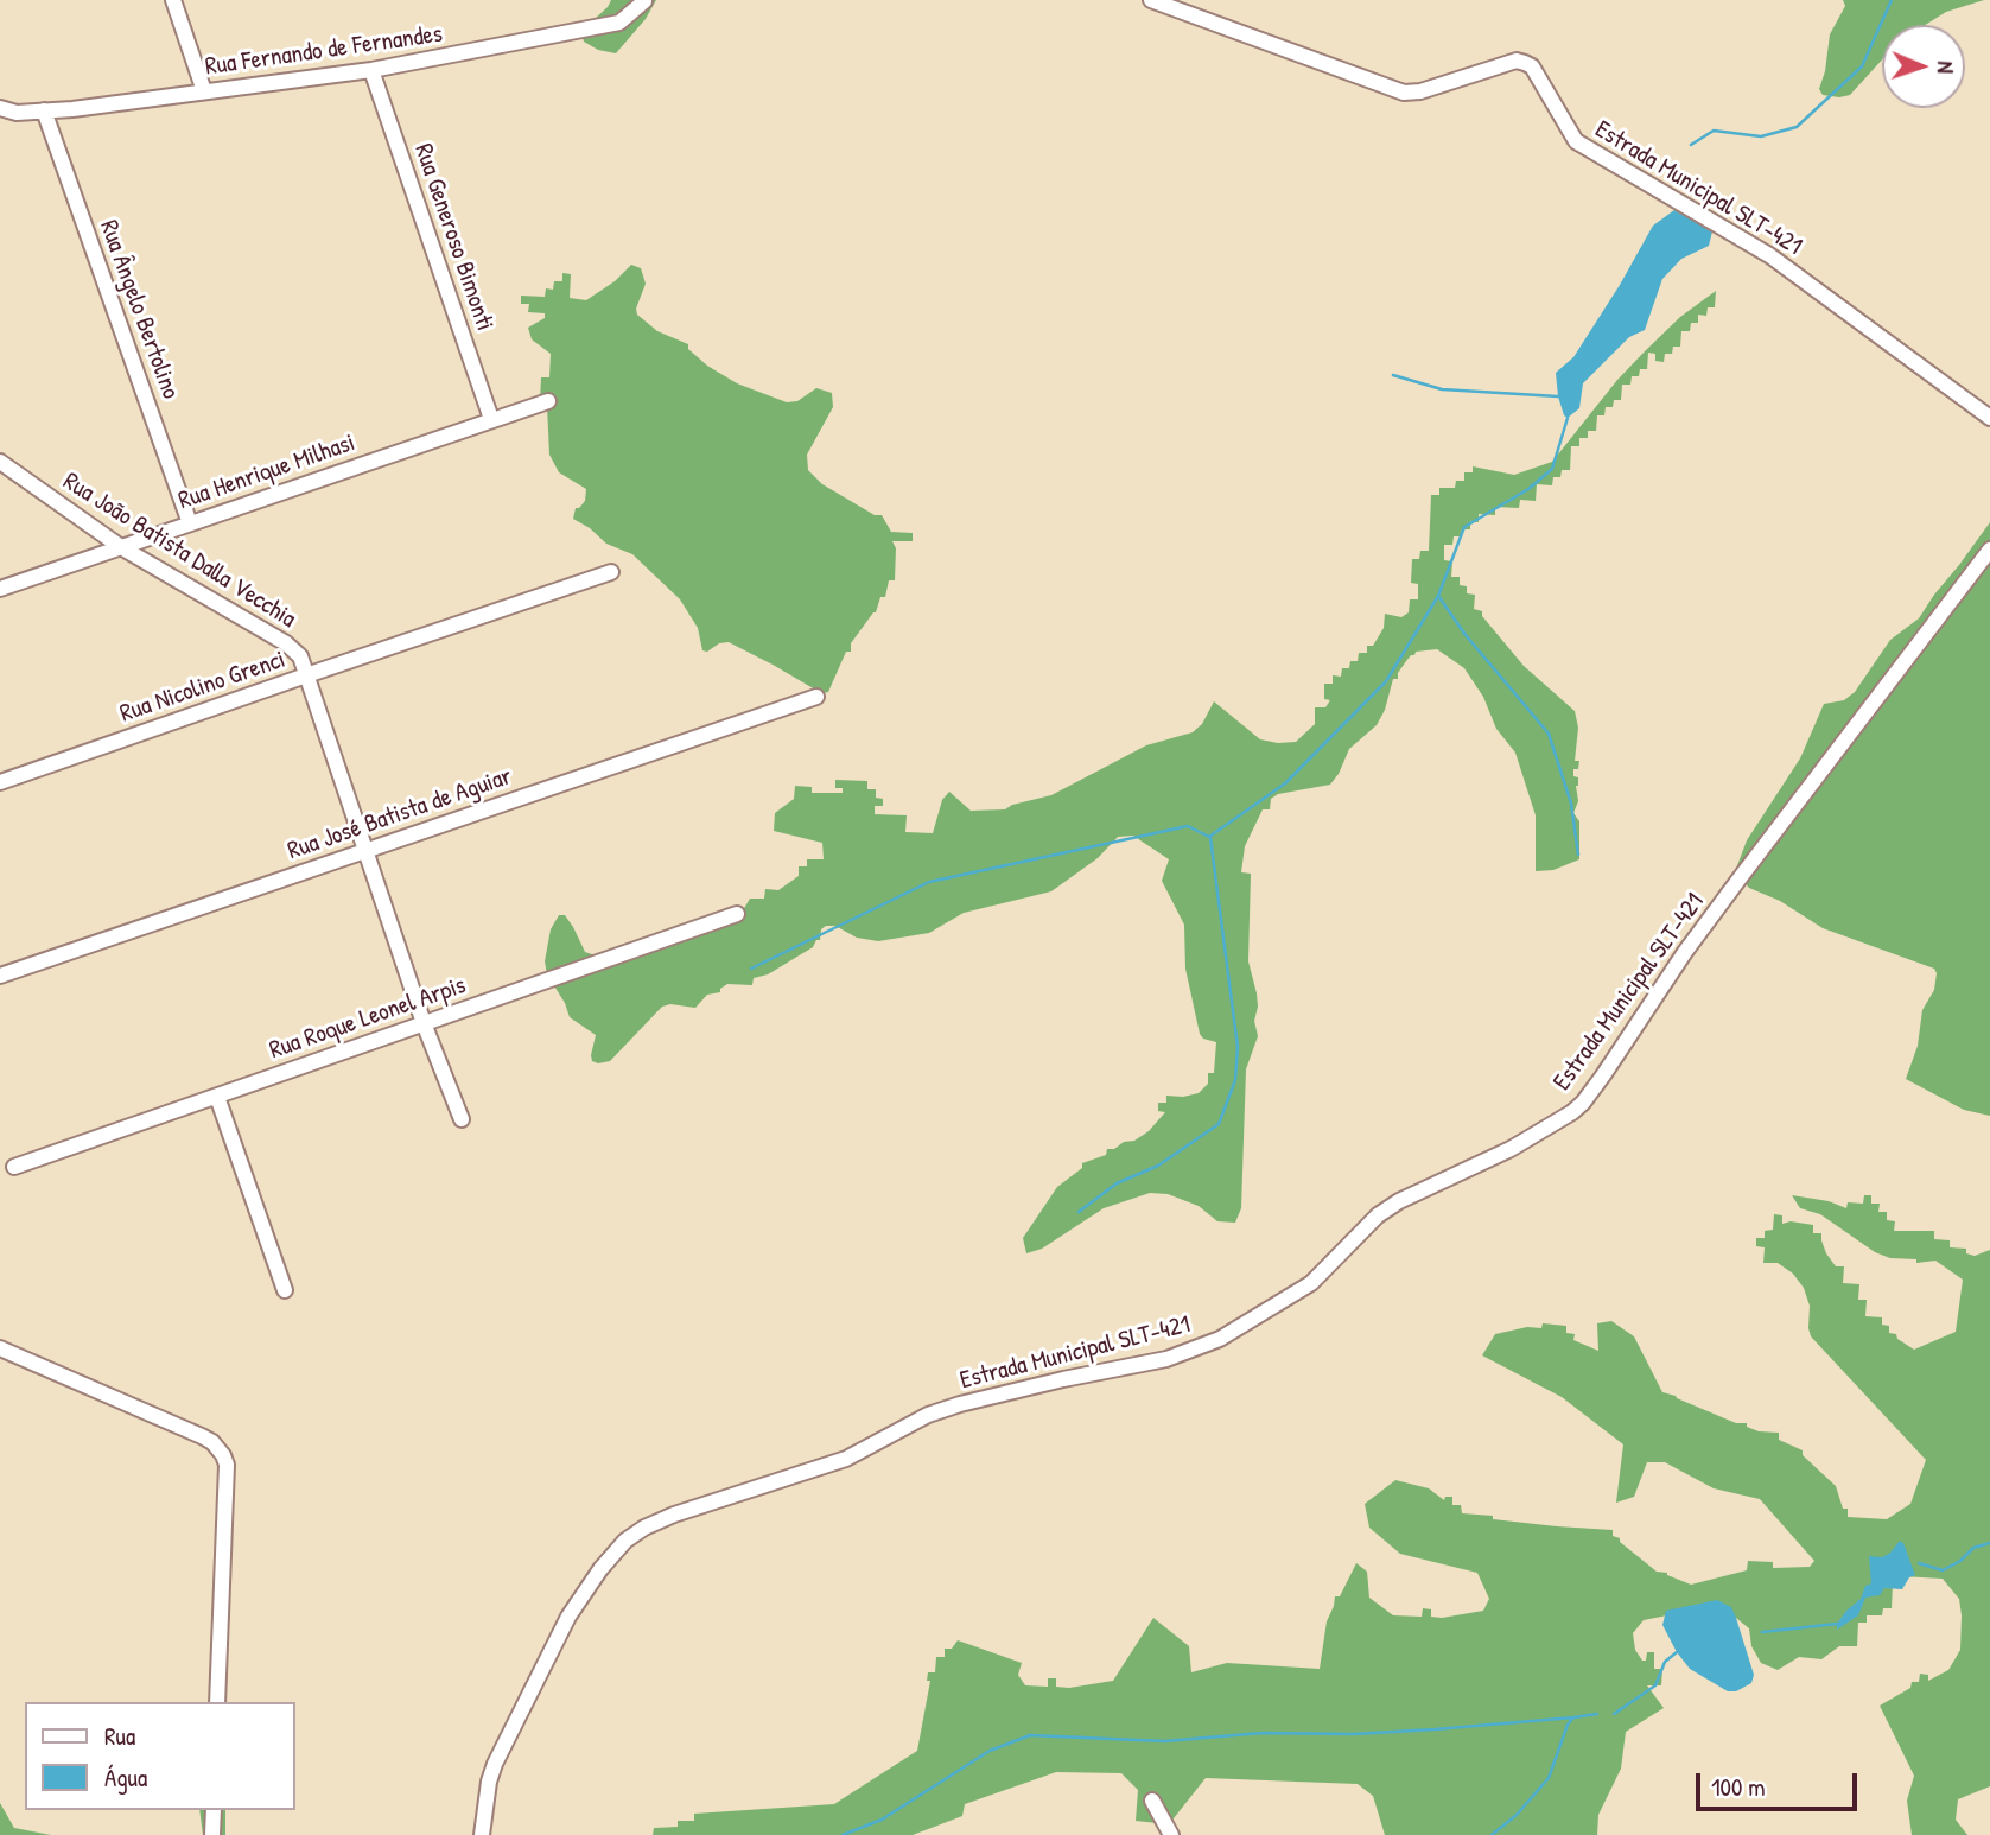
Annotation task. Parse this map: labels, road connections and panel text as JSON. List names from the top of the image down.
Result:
{
  "streets": {
    "street": [
      "Rua Fernando de Fernandes",
      "Estrada Municipal SLT-421",
      "Rua Generoso Bimonti",
      "Rua Ângelo Bertolino",
      "Rua Henrique Milhasi",
      "Rua João Batista Dalla Vecchia",
      "Rua Nicolino Grenci",
      "Rua José Batista de Aguiar",
      "Rua Roque Leonel Arpis"
    ]
  },
  "crossings": [
    ["Rua Fernando de Fernandes", "Rua Generoso Bimonti"],
    ["Rua Fernando de Fernandes", "Rua Ângelo Bertolino"],
    ["Rua Generoso Bimonti", "Rua Henrique Milhasi"],
    ["Rua Ângelo Bertolino", "Rua Henrique Milhasi"],
    ["Rua Henrique Milhasi", "Rua João Batista Dalla Vecchia"],
    ["Rua João Batista Dalla Vecchia", "Rua Nicolino Grenci"],
    ["Rua João Batista Dalla Vecchia", "Rua José Batista de Aguiar"],
    ["Rua João Batista Dalla Vecchia", "Rua Roque Leonel Arpis"]
  ],
  "legend": ["Rua", "Água"],
  "scale_bar": "100 m",
  "north": "right"
}
